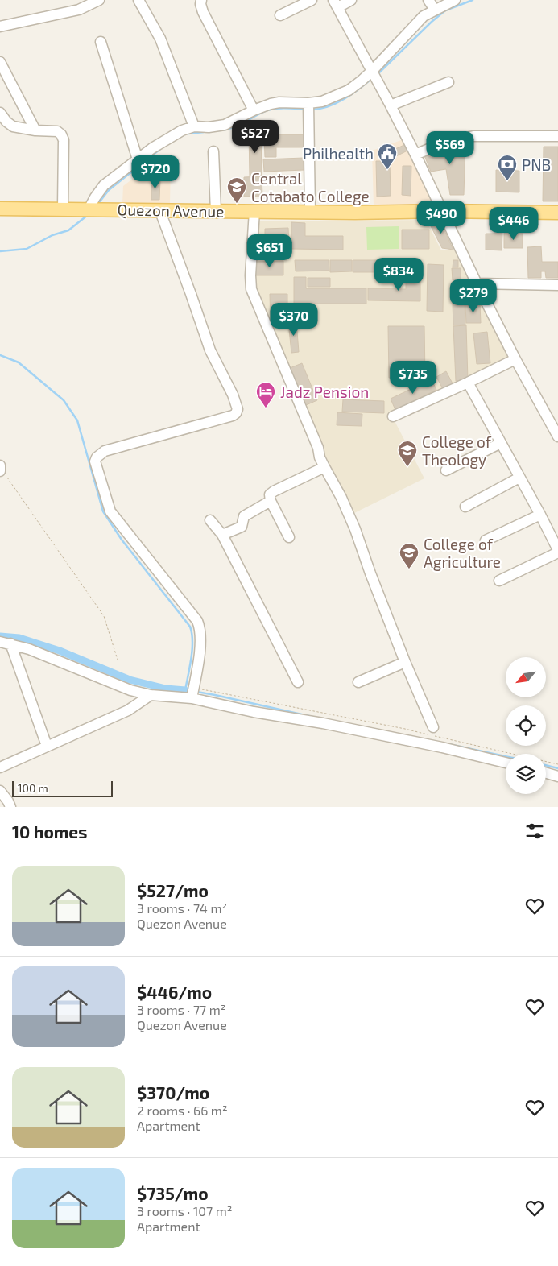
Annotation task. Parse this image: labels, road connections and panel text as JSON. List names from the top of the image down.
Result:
{
  "streets": {
    "main road": ["Quezon Avenue"]
  },
  "places": {
    "public building": ["Philhealth"],
    "bank": ["PNB"],
    "school or university": ["Central Cotabato College", "College of Theology", "College of Agriculture"],
    "hotel": ["Jadz Pension"]
  },
  "scale_bar": "100 m",
  "north": "bottom left",
  "page": {
    "price": [
      "$527",
      "$569",
      "$720",
      "$490",
      "$446",
      "$651",
      "$834",
      "$279",
      "$370",
      "$735"
    ],
    "scale": "100 m",
    "heading": "10 homes",
    "list": [
      {
        "name": "$527/mo",
        "note": "3 rooms · 74 m² · Quezon Avenue"
      },
      {
        "name": "$446/mo",
        "note": "3 rooms · 77 m² · Quezon Avenue"
      },
      {
        "name": "$370/mo",
        "note": "2 rooms · 66 m² · Apartment"
      },
      {
        "name": "$735/mo",
        "note": "3 rooms · 107 m² · Apartment"
      }
    ]
  }
}
